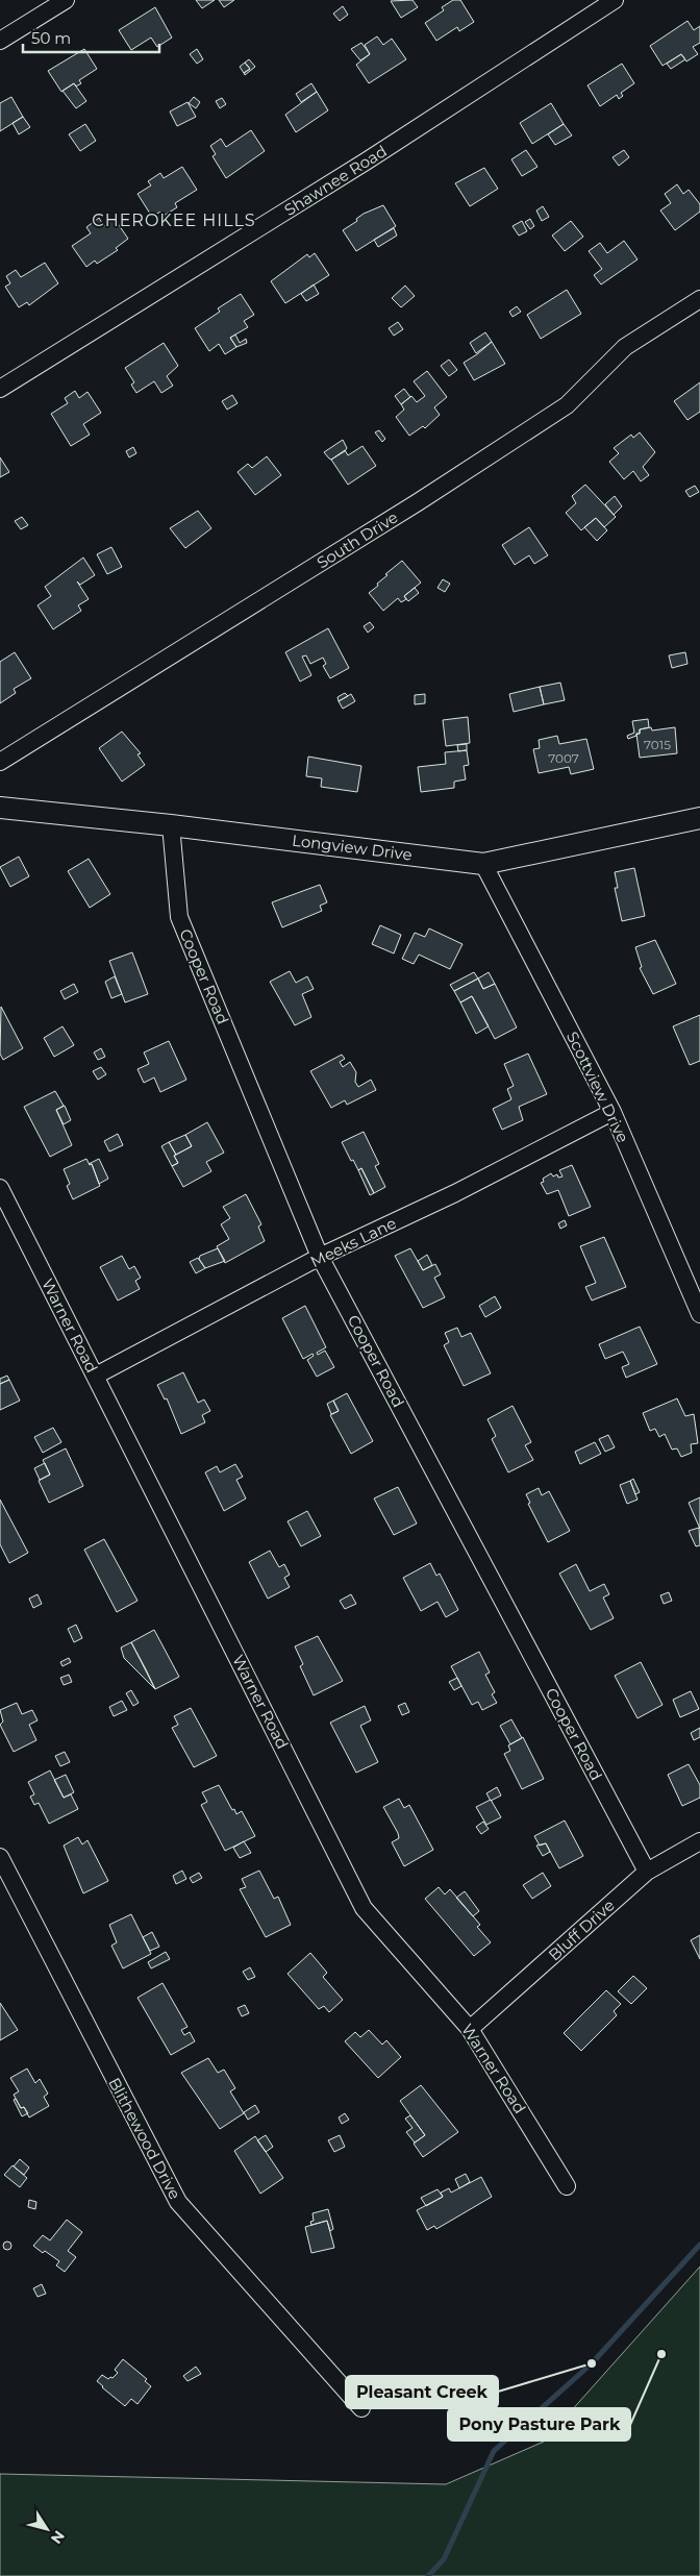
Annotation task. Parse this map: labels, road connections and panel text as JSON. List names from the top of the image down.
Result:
{
  "streets": {
    "street": [
      "Shawnee Road",
      "South Drive",
      "Longview Drive",
      "Cooper Road",
      "Scottview Drive",
      "Meeks Lane",
      "Warner Road",
      "Bluff Drive",
      "Blithewood Drive"
    ]
  },
  "crossings": [
    ["Longview Drive", "Cooper Road"],
    ["Longview Drive", "Scottview Drive"],
    ["Cooper Road", "Meeks Lane"],
    ["Cooper Road", "Bluff Drive"],
    ["Scottview Drive", "Meeks Lane"],
    ["Meeks Lane", "Warner Road"],
    ["Warner Road", "Bluff Drive"]
  ],
  "districts": ["CHEROKEE HILLS"],
  "places": ["Pony Pasture Park", "Pleasant Creek"],
  "house_numbers": ["7015", "7007"],
  "scale_bar": "50 m",
  "north": "bottom right"
}
